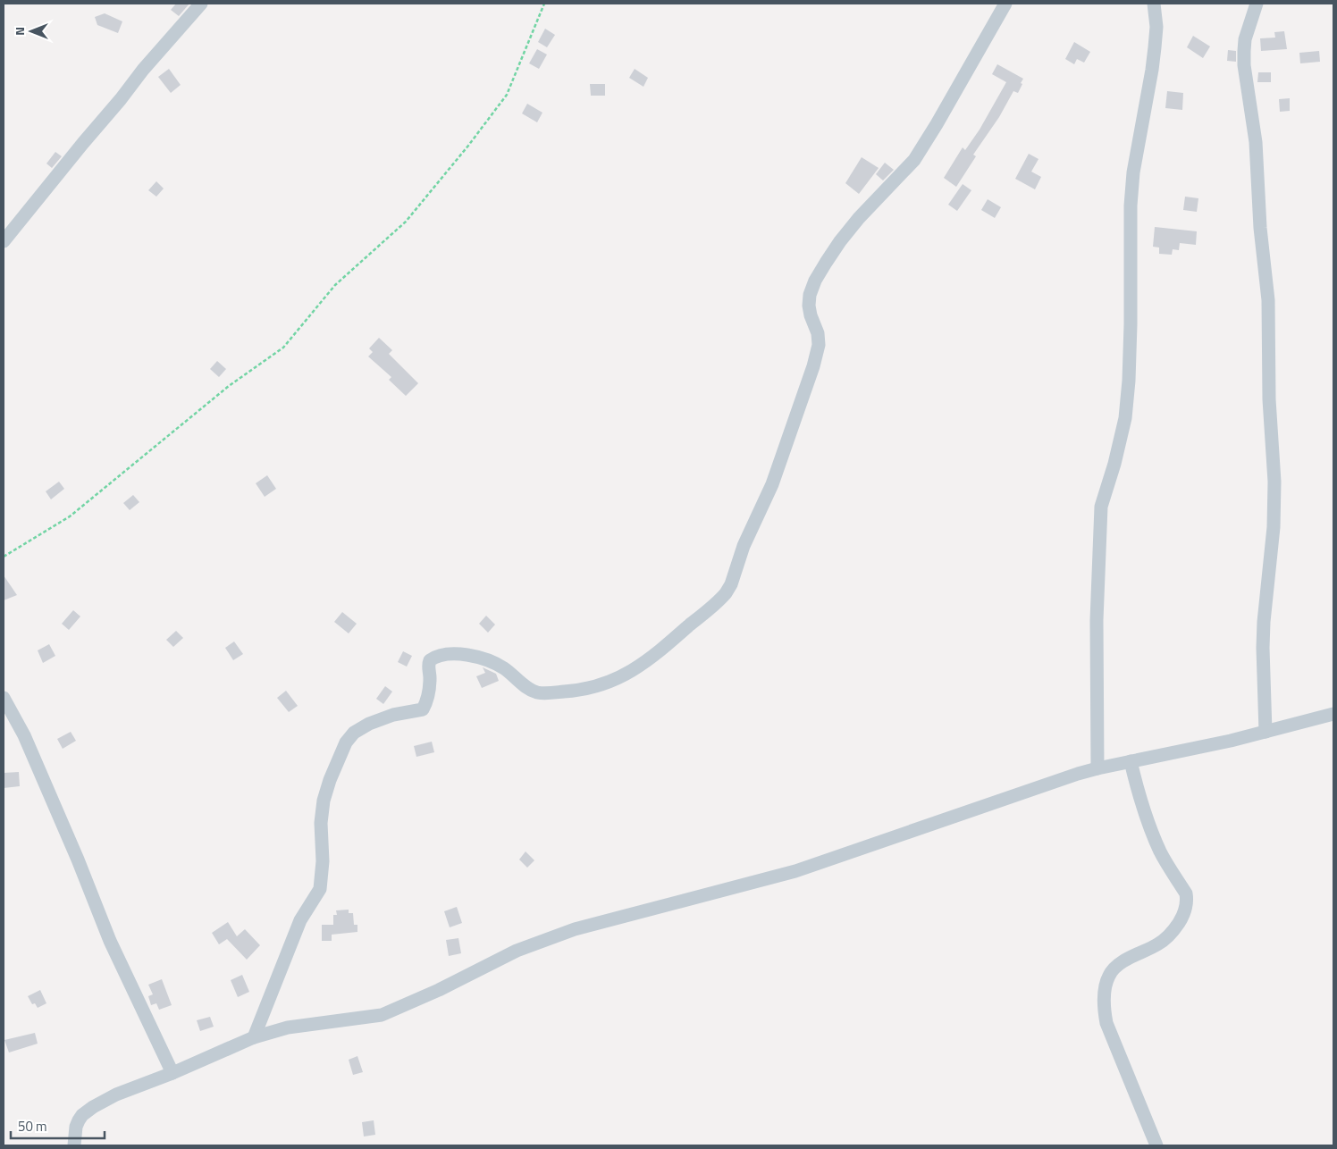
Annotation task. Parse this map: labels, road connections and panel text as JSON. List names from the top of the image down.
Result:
{
  "scale_bar": "50 m",
  "north": "left"
}
